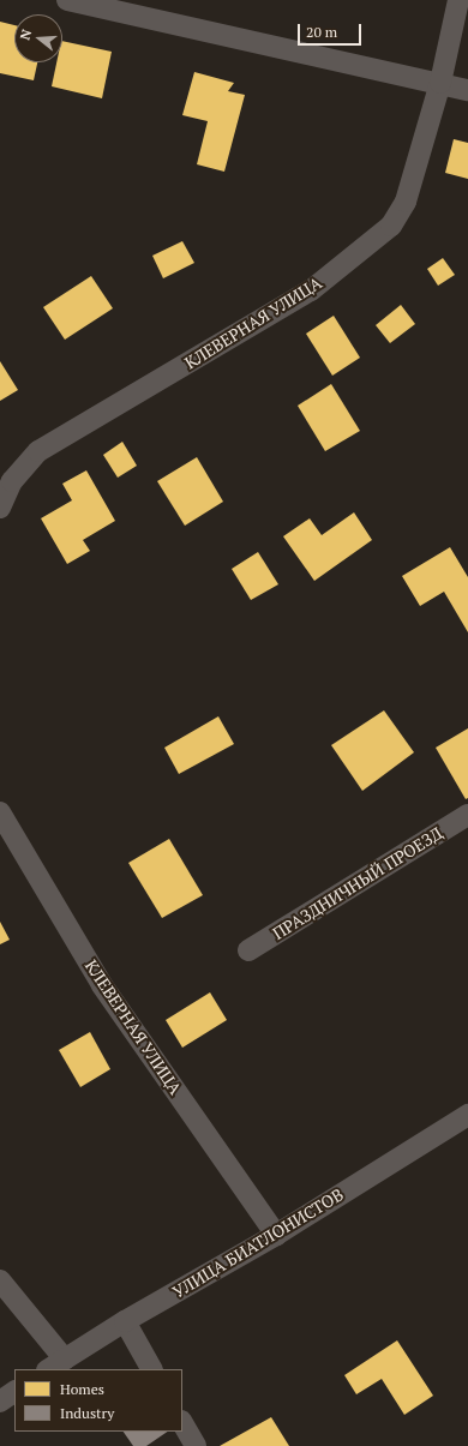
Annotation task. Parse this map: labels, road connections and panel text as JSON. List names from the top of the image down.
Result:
{
  "streets": {
    "street": ["КЛЕВЕРНАЯ УЛИЦА", "ПРАЗДНИЧНЫЙ ПРОЕЗД", "УЛИЦА БИАТЛОНИСТОВ"]
  },
  "crossings": [
    ["КЛЕВЕРНАЯ УЛИЦА", "УЛИЦА БИАТЛОНИСТОВ"]
  ],
  "legend": ["Homes", "Industry"],
  "scale_bar": "20 m",
  "north": "left"
}
